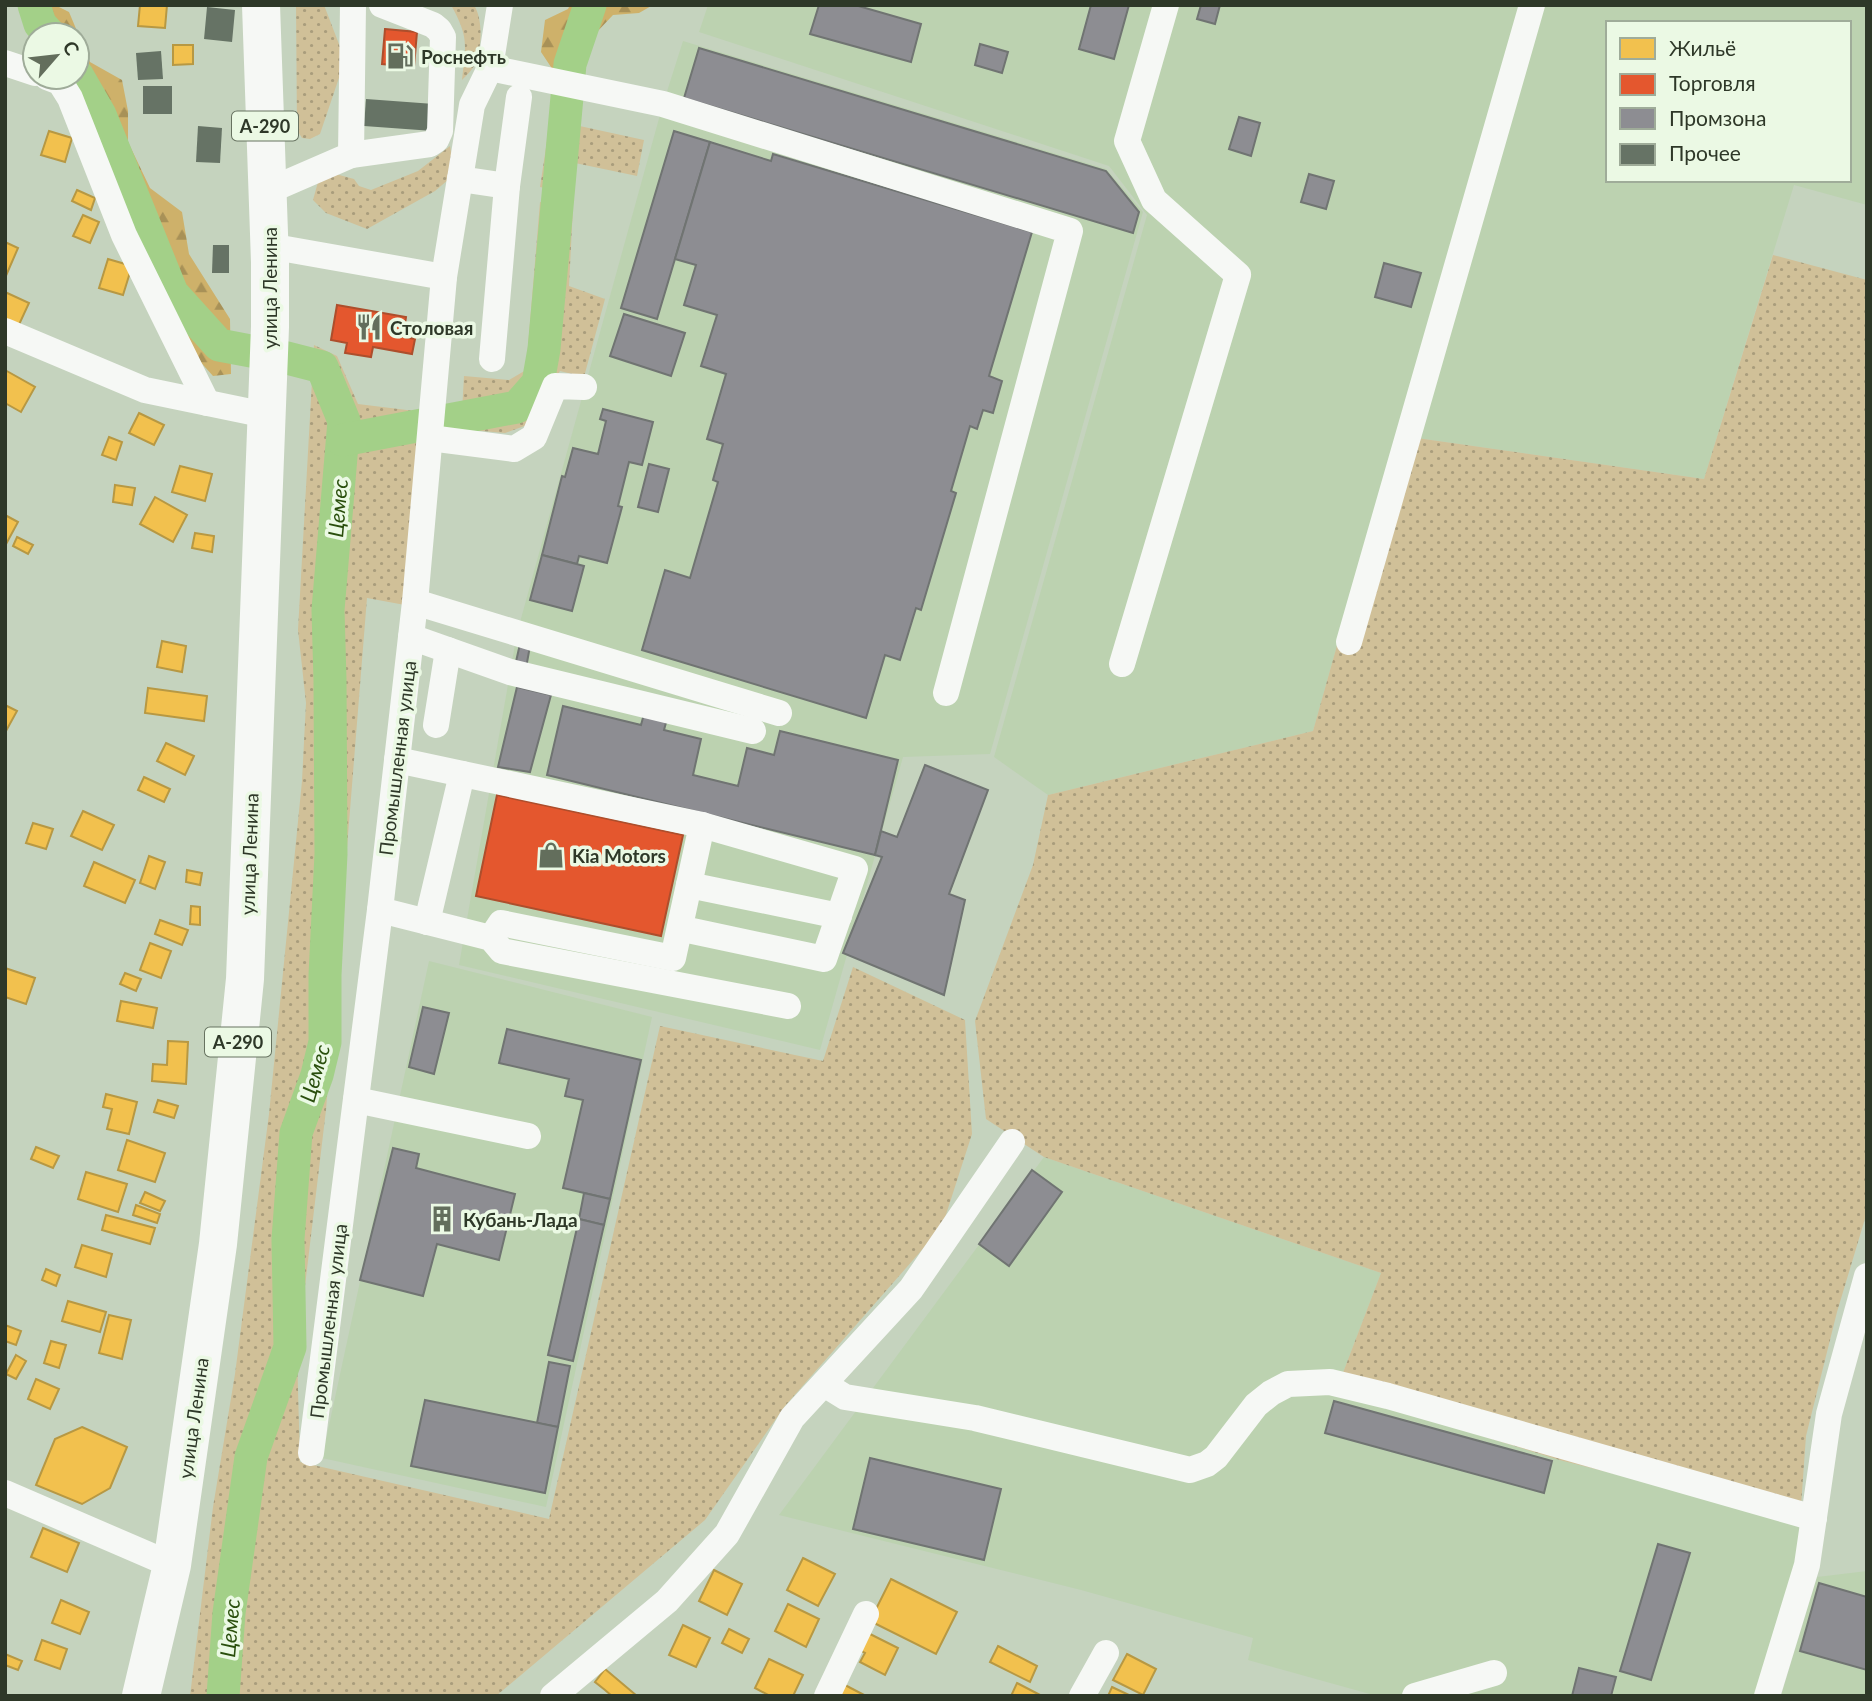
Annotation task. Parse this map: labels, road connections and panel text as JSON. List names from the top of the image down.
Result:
{
  "streets": {
    "highway": ["А-290", "улица Ленина"],
    "street": ["Промышленная улица"]
  },
  "water": ["Цемес"],
  "places": {
    "fuel station": ["Роснефть"],
    "restaurant": ["Столовая"],
    "shop": ["Kia Motors"],
    "building": ["Кубань-Лада"]
  },
  "legend": [
    "Жильё",
    "Торговля",
    "Промзона",
    "Прочее"
  ],
  "north": "top right"
}
